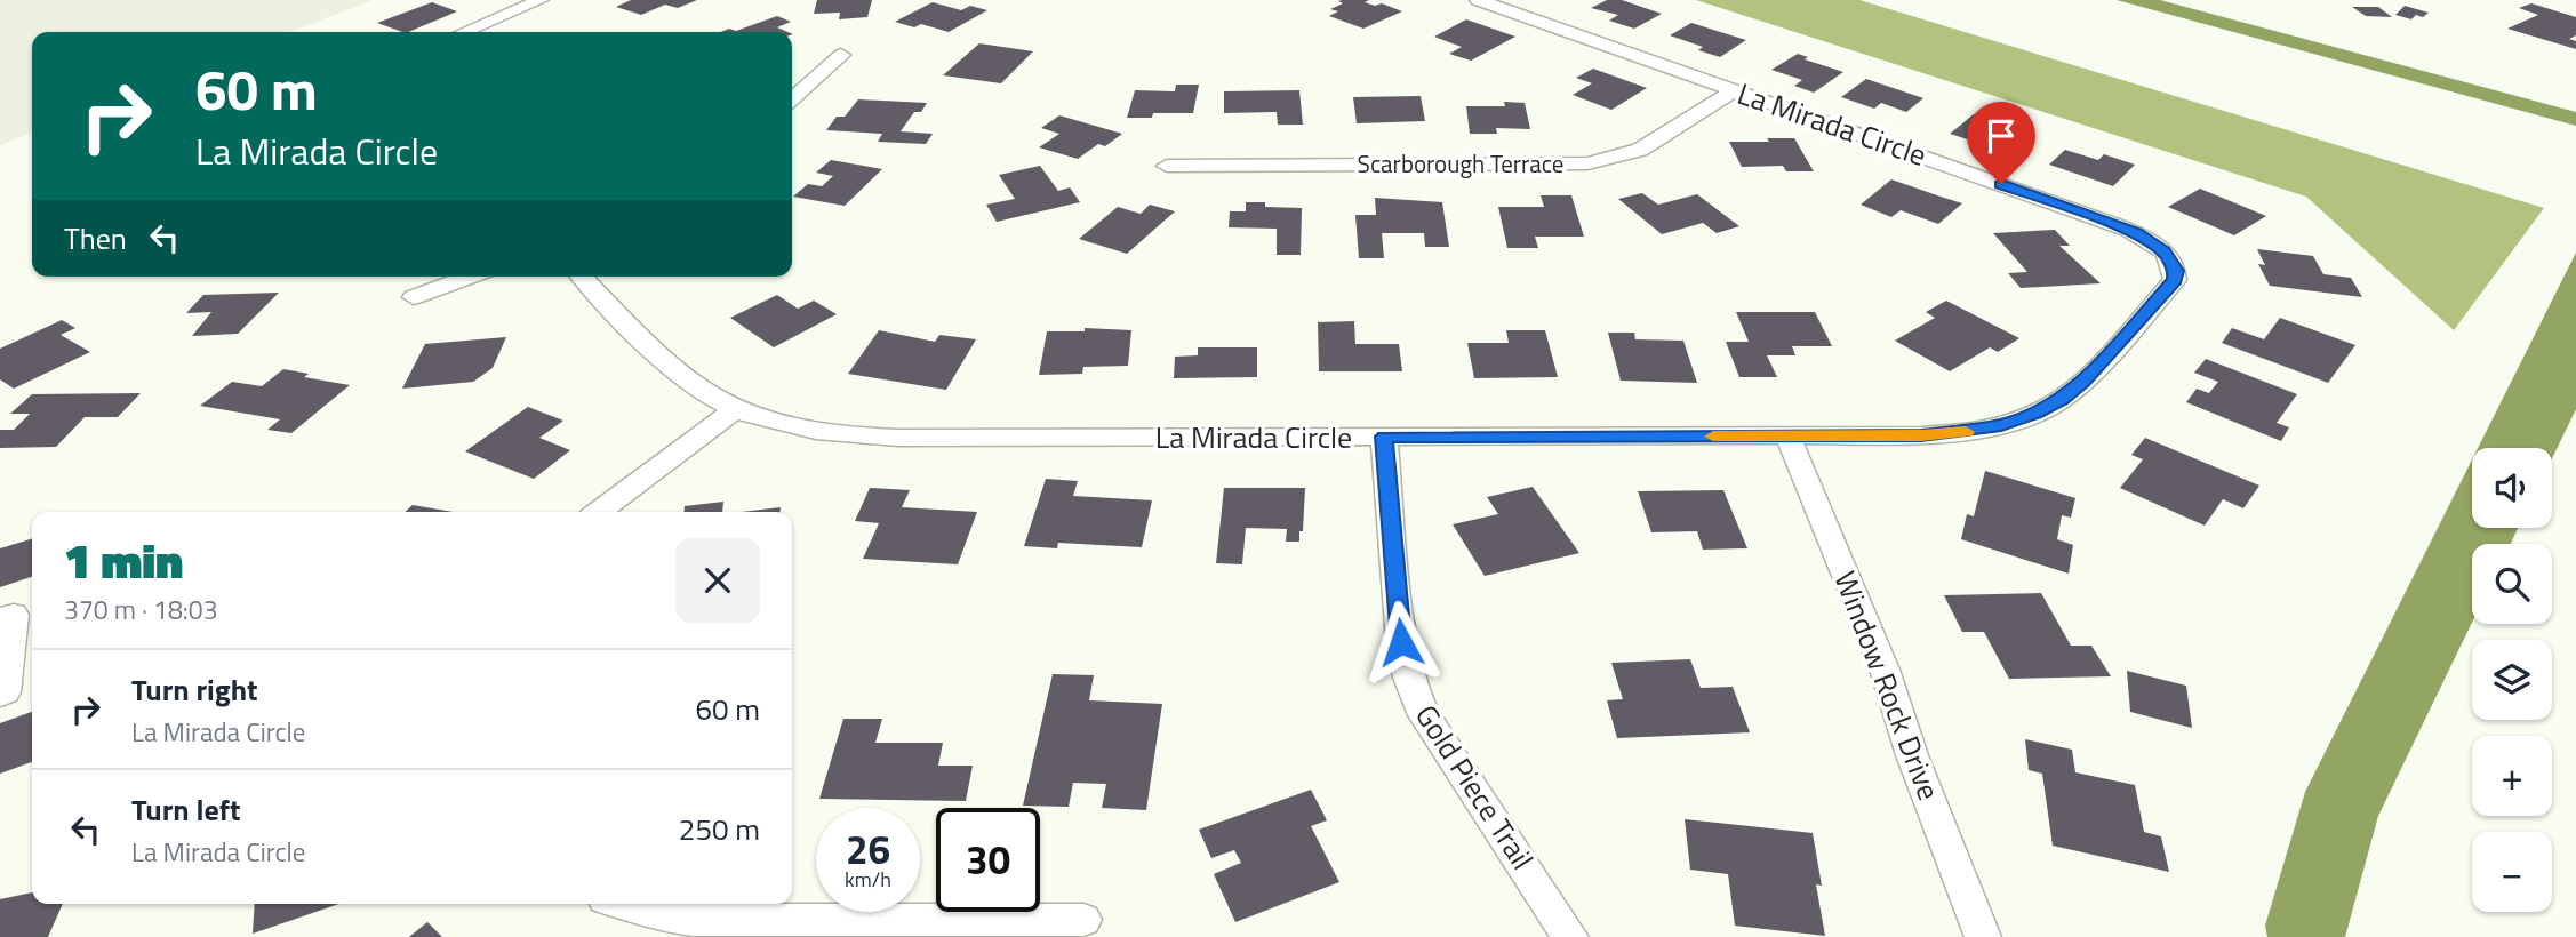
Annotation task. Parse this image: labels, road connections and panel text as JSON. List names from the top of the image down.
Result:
{
  "streets": {
    "street": [
      "La Mirada Circle",
      "Scarborough Terrace",
      "Window Rock Drive",
      "Gold Piece Trail"
    ]
  },
  "crossings": [
    ["La Mirada Circle", "Scarborough Terrace"],
    ["La Mirada Circle", "Window Rock Drive"],
    ["La Mirada Circle", "Gold Piece Trail"]
  ],
  "page": {
    "turn": ["60 m", "La Mirada Circle"],
    "then": "Then",
    "map_buttons": ["+", "−"],
    "heading": ["1 min", "370 m · 18:03"],
    "list": [
      {
        "name": "Turn right",
        "note": "La Mirada Circle",
        "value": "60 m"
      },
      {
        "name": "Turn left",
        "note": "La Mirada Circle",
        "value": "250 m"
      }
    ],
    "speed": "26 km/h",
    "limit": "30"
  }
}
